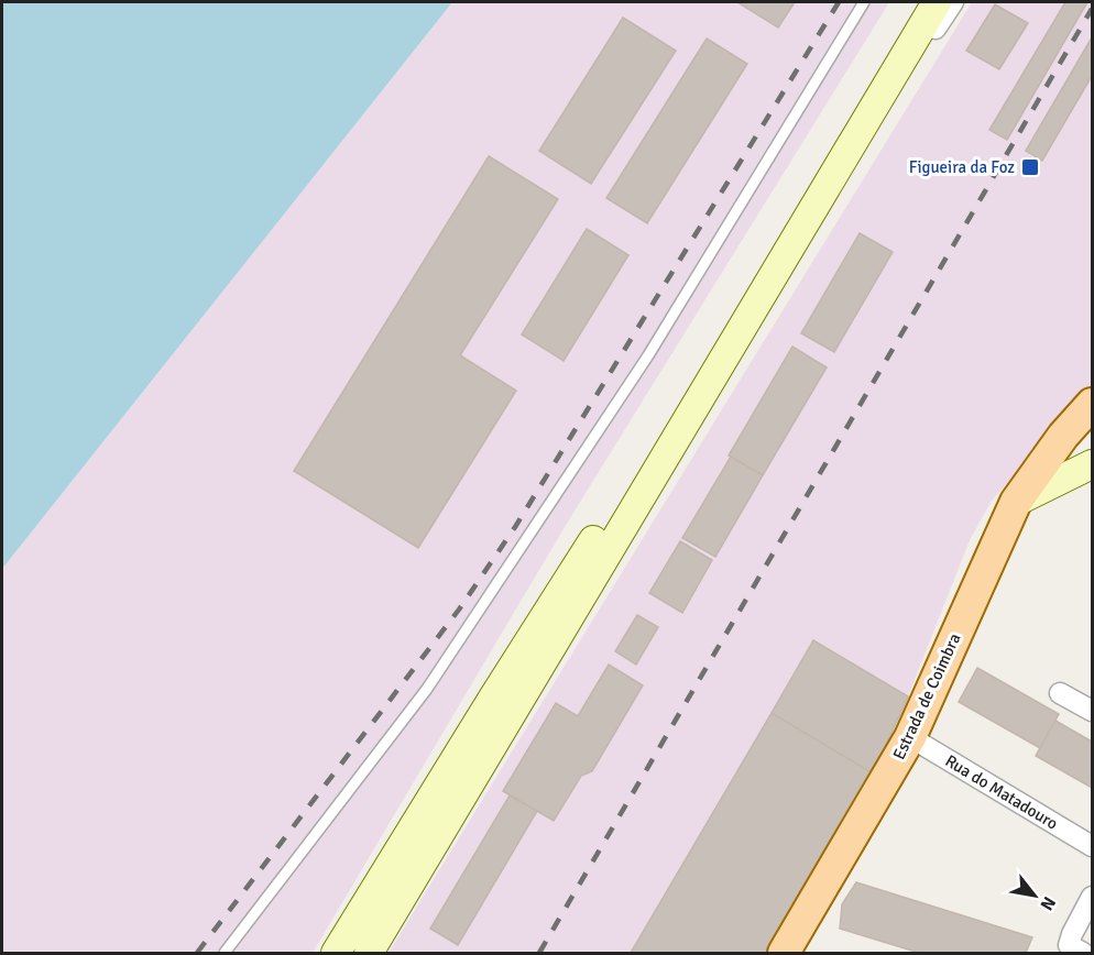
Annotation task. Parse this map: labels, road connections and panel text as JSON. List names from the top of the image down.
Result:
{
  "streets": {
    "main road": ["Estrada de Coimbra"],
    "street": ["Rua do Matadouro"]
  },
  "crossings": [
    ["Estrada de Coimbra", "Rua do Matadouro"]
  ],
  "places": {
    "transit": ["Figueira da Foz"]
  },
  "north": "bottom right"
}
